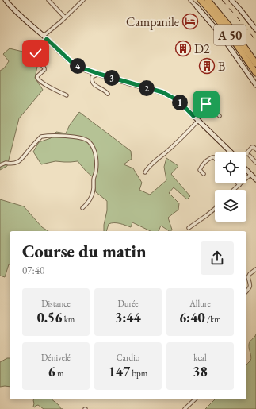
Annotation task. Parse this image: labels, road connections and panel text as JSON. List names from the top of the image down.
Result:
{
  "streets": {
    "highway": ["A 50"]
  },
  "places": {
    "hotel": ["Campanile"],
    "building": ["D2", "B"]
  },
  "page": {
    "pins": [
      "4",
      "3",
      "2",
      "1"
    ],
    "heading": ["Course du matin", "07:40"],
    "stats": [
      ["Distance", "0.56 km"],
      ["Durée", "3:44"],
      ["Allure", "6:40 /km"],
      ["Dénivelé", "6 m"],
      ["Cardio", "147 bpm"],
      ["kcal", "38"]
    ]
  }
}
